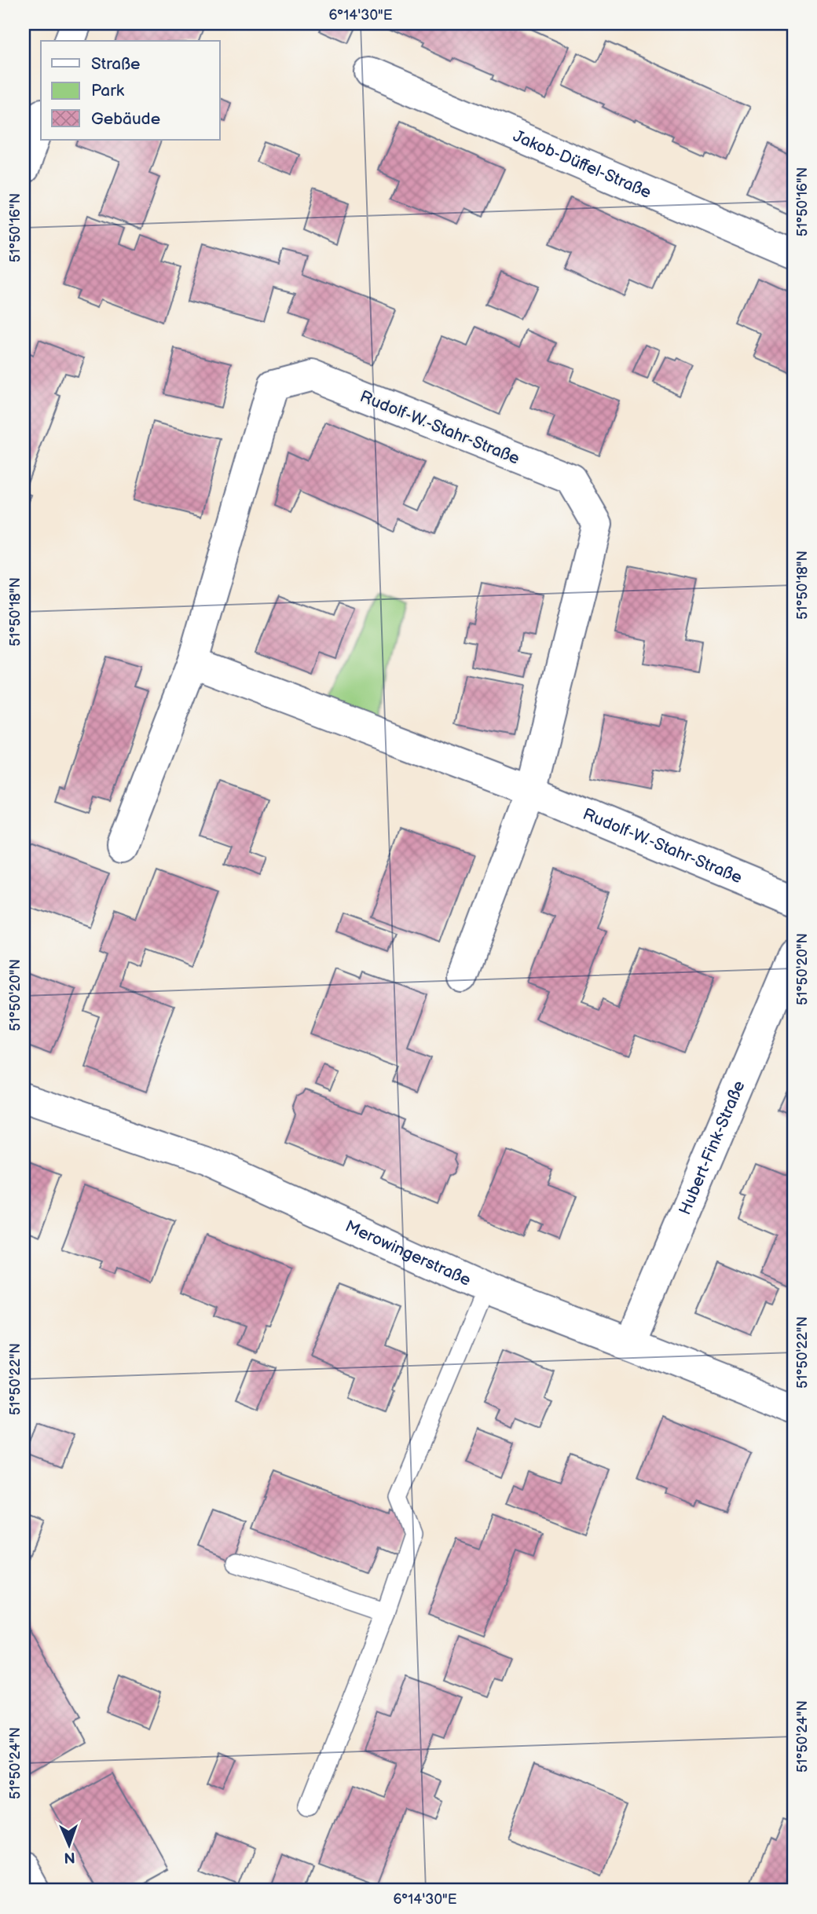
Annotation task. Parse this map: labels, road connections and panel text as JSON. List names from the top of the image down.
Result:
{
  "streets": {
    "street": [
      "Jakob-Düffel-Straße",
      "Rudolf-W.-Stahr-Straße",
      "Hubert-Fink-Straße",
      "Merowingerstraße"
    ]
  },
  "crossings": [
    ["Hubert-Fink-Straße", "Merowingerstraße"]
  ],
  "legend": ["Straße", "Park", "Gebäude"],
  "north": "bottom",
  "coordinates": [
    "6°14'30\"E",
    "51°50'16\"N",
    "51°50'18\"N",
    "51°50'20\"N",
    "51°50'22\"N",
    "51°50'24\"N"
  ]
}
